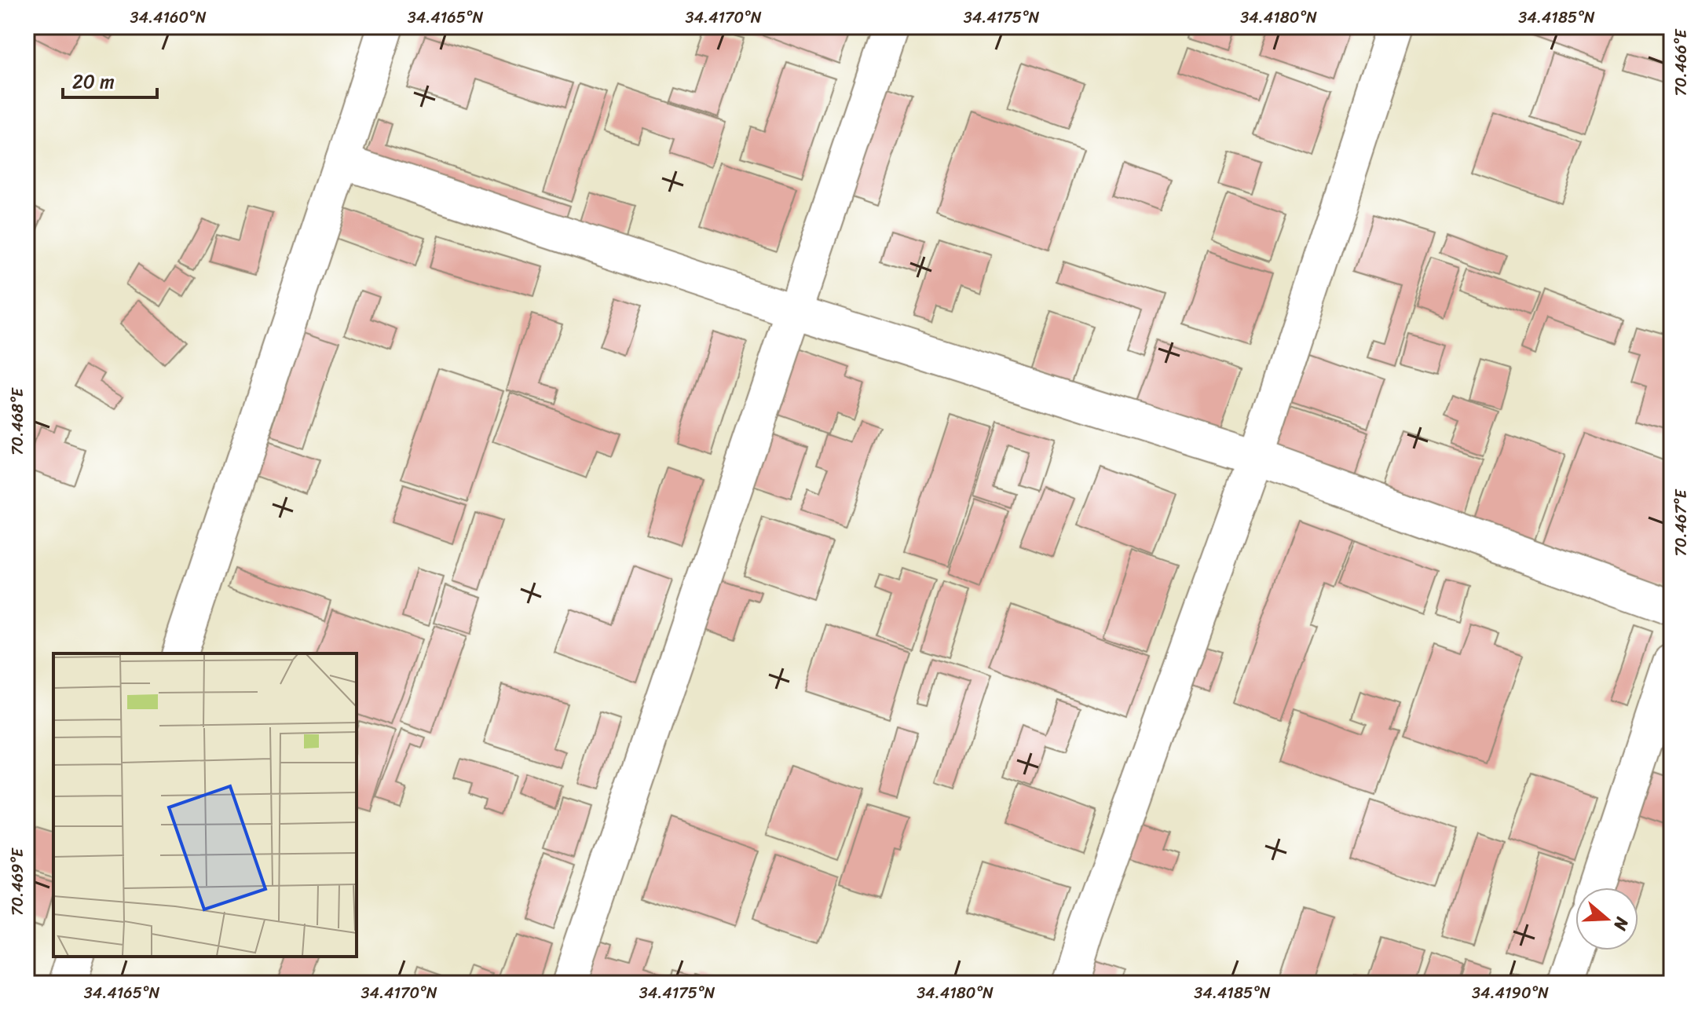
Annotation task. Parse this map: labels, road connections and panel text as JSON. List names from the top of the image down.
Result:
{
  "scale_bar": "20 m",
  "north": "right",
  "coordinates": [
    "34.4160°N",
    "34.4165°N",
    "34.4170°N",
    "34.4175°N",
    "34.4180°N",
    "34.4185°N",
    "70.466°E",
    "70.468°E",
    "70.467°E",
    "70.469°E",
    "34.4190°N"
  ]
}
